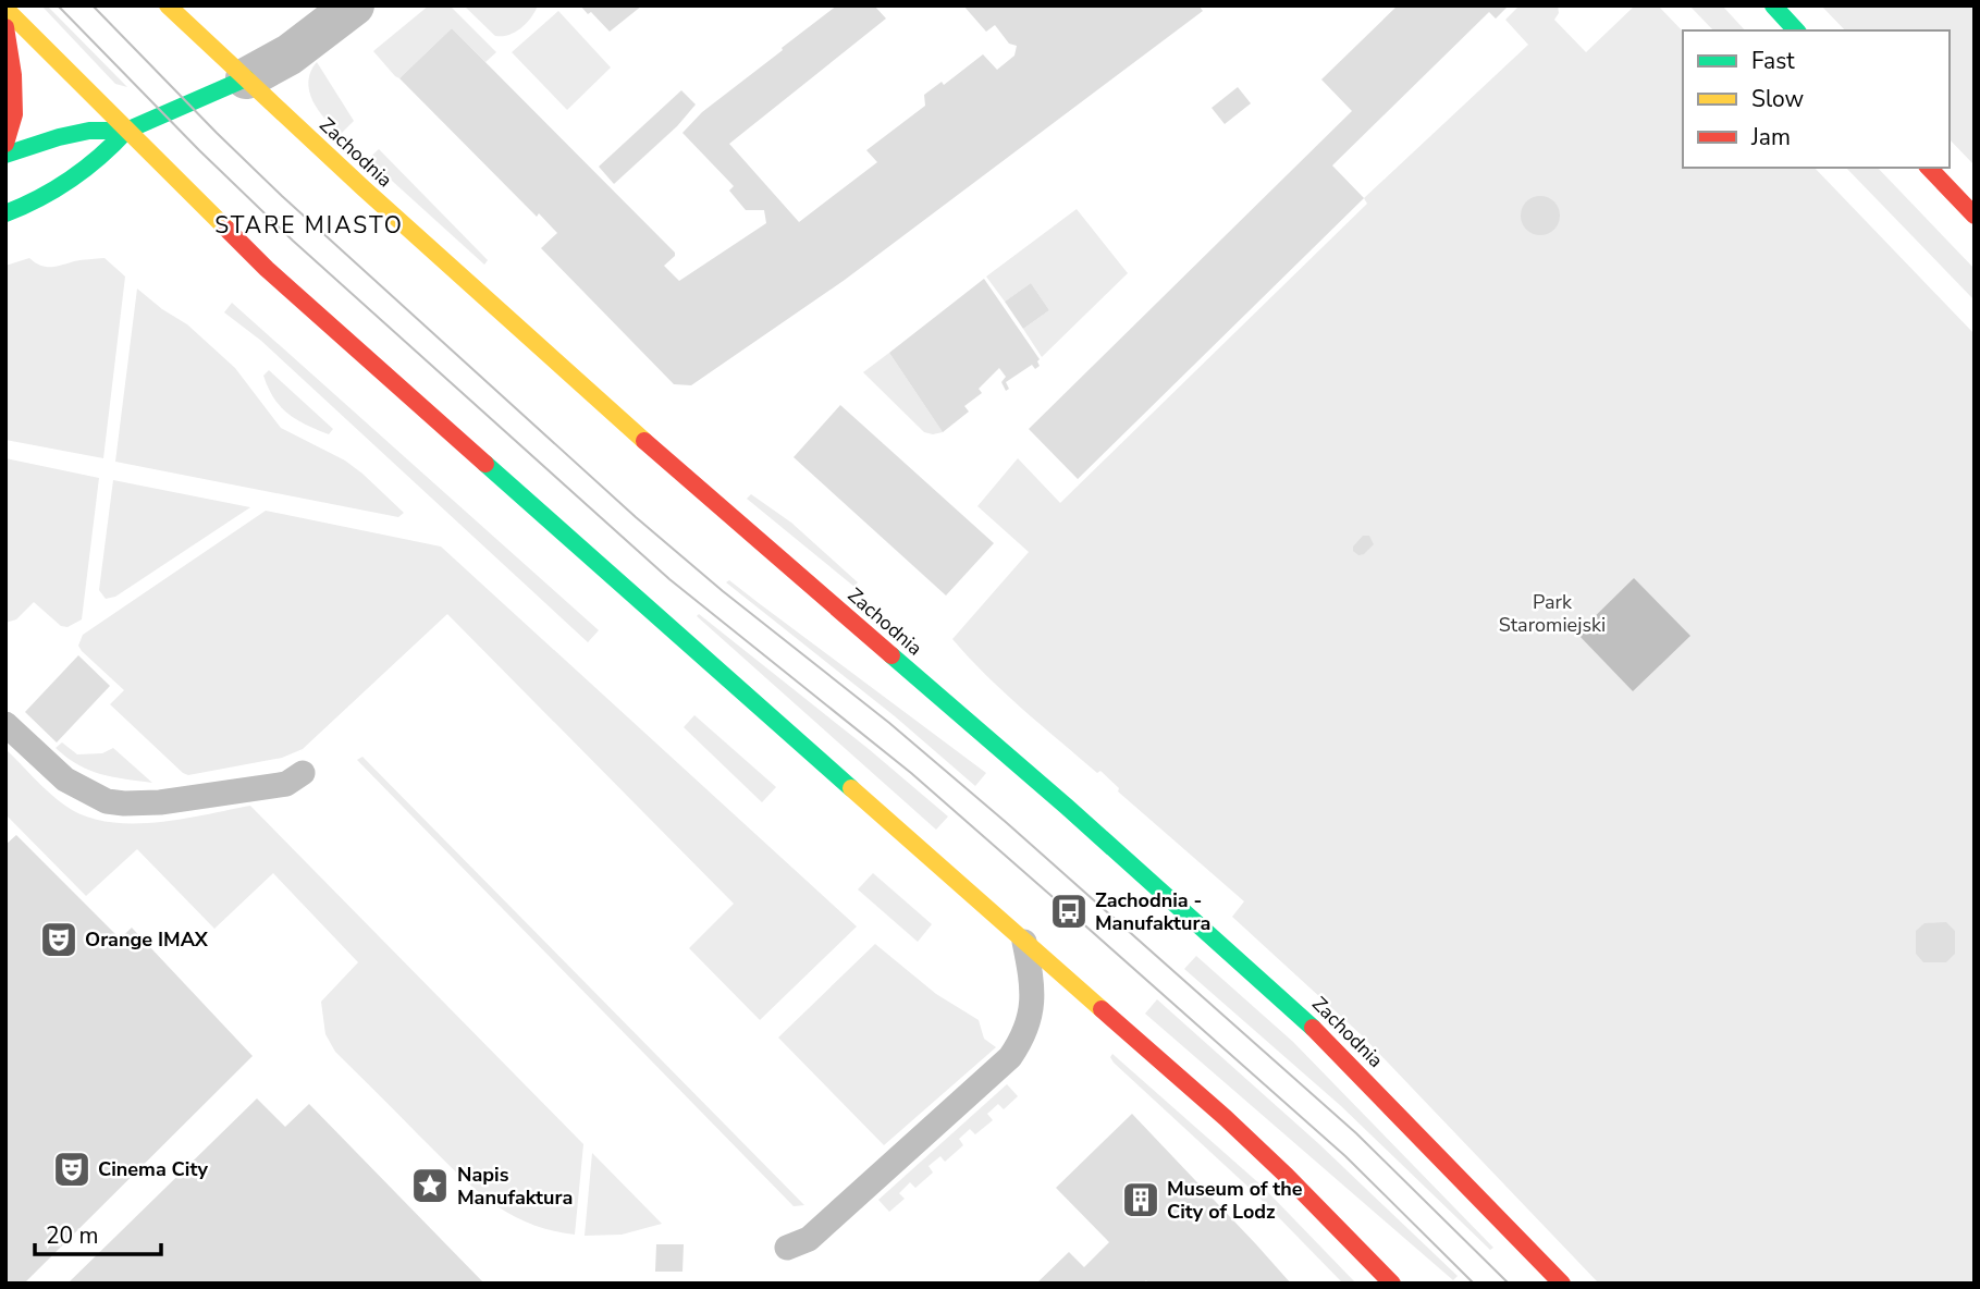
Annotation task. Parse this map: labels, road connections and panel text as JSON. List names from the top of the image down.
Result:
{
  "streets": {
    "main road": ["Zachodnia"]
  },
  "districts": ["STARE MIASTO"],
  "parks": ["Park Staromiejski"],
  "places": {
    "bus stop": ["Zachodnia - Manufaktura"],
    "theatre": ["Orange IMAX", "Cinema City"],
    "place": ["Napis Manufaktura"],
    "building": ["Museum of the City of Lodz"]
  },
  "legend": ["Fast", "Slow", "Jam"],
  "scale_bar": "20 m"
}
